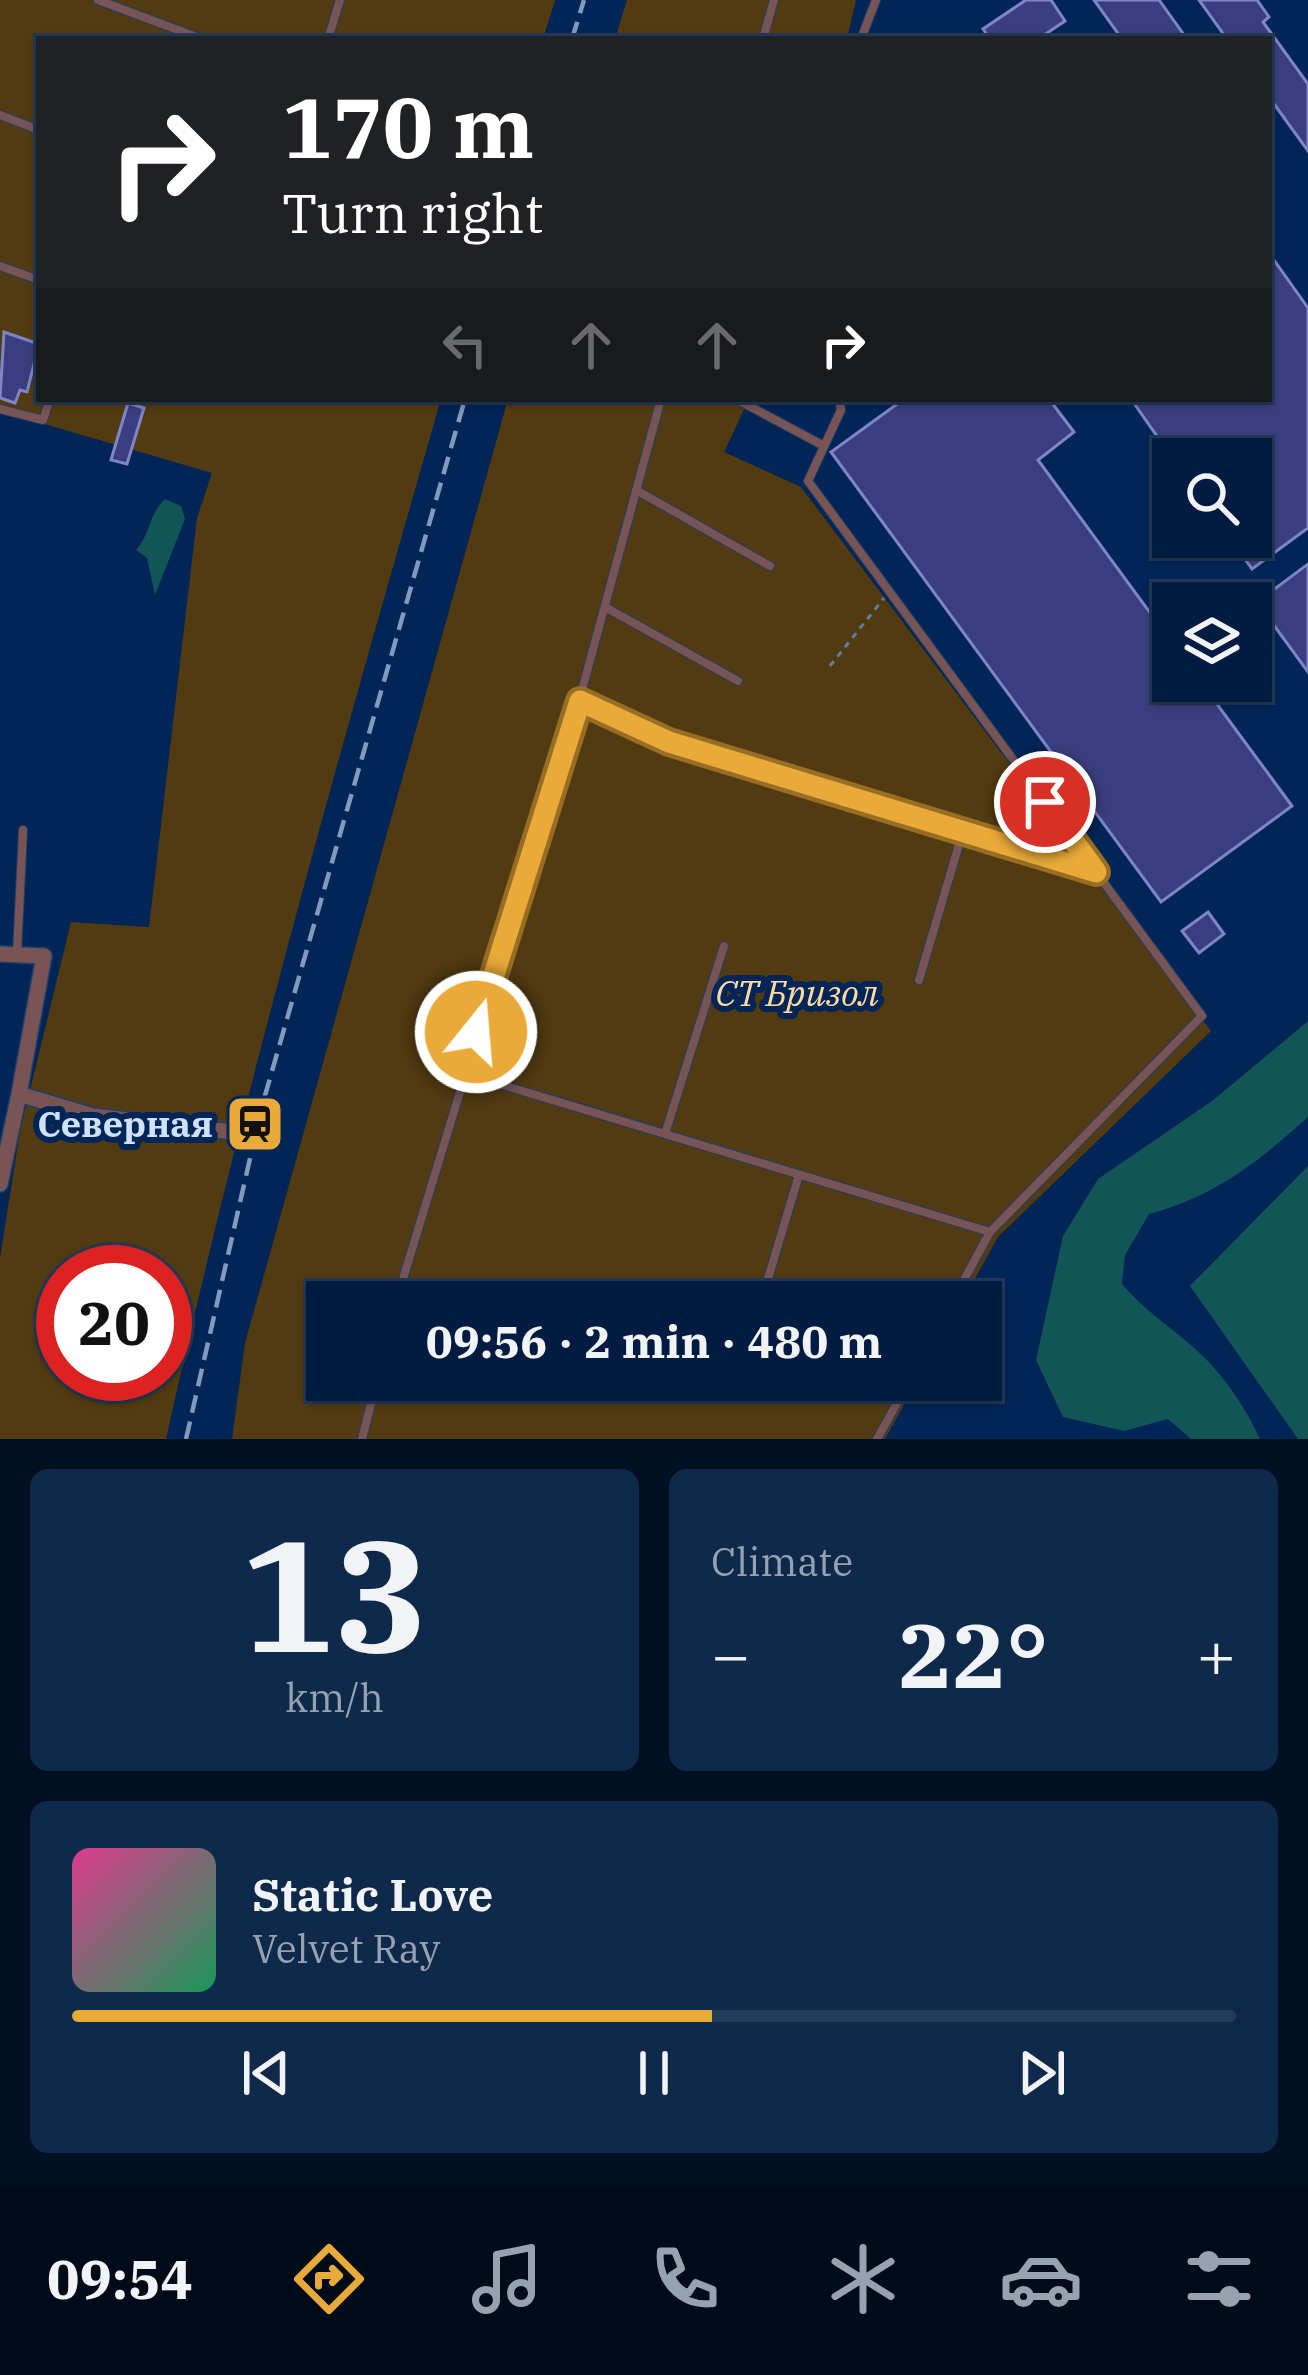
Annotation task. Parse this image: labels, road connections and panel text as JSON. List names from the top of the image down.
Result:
{
  "parks": ["СТ Бризол"],
  "places": {
    "station": ["Северная"]
  },
  "page": {
    "turn": ["170 m", "Turn right"],
    "limit": "20",
    "trip": "09:56 · 2 min · 480 m",
    "tile": [
      ["13", "km/h"],
      "Climate"
    ],
    "heat": ["−", "22°", "+"],
    "song": ["Static Love", "Velvet Ray"],
    "tabs": "09:54"
  }
}
